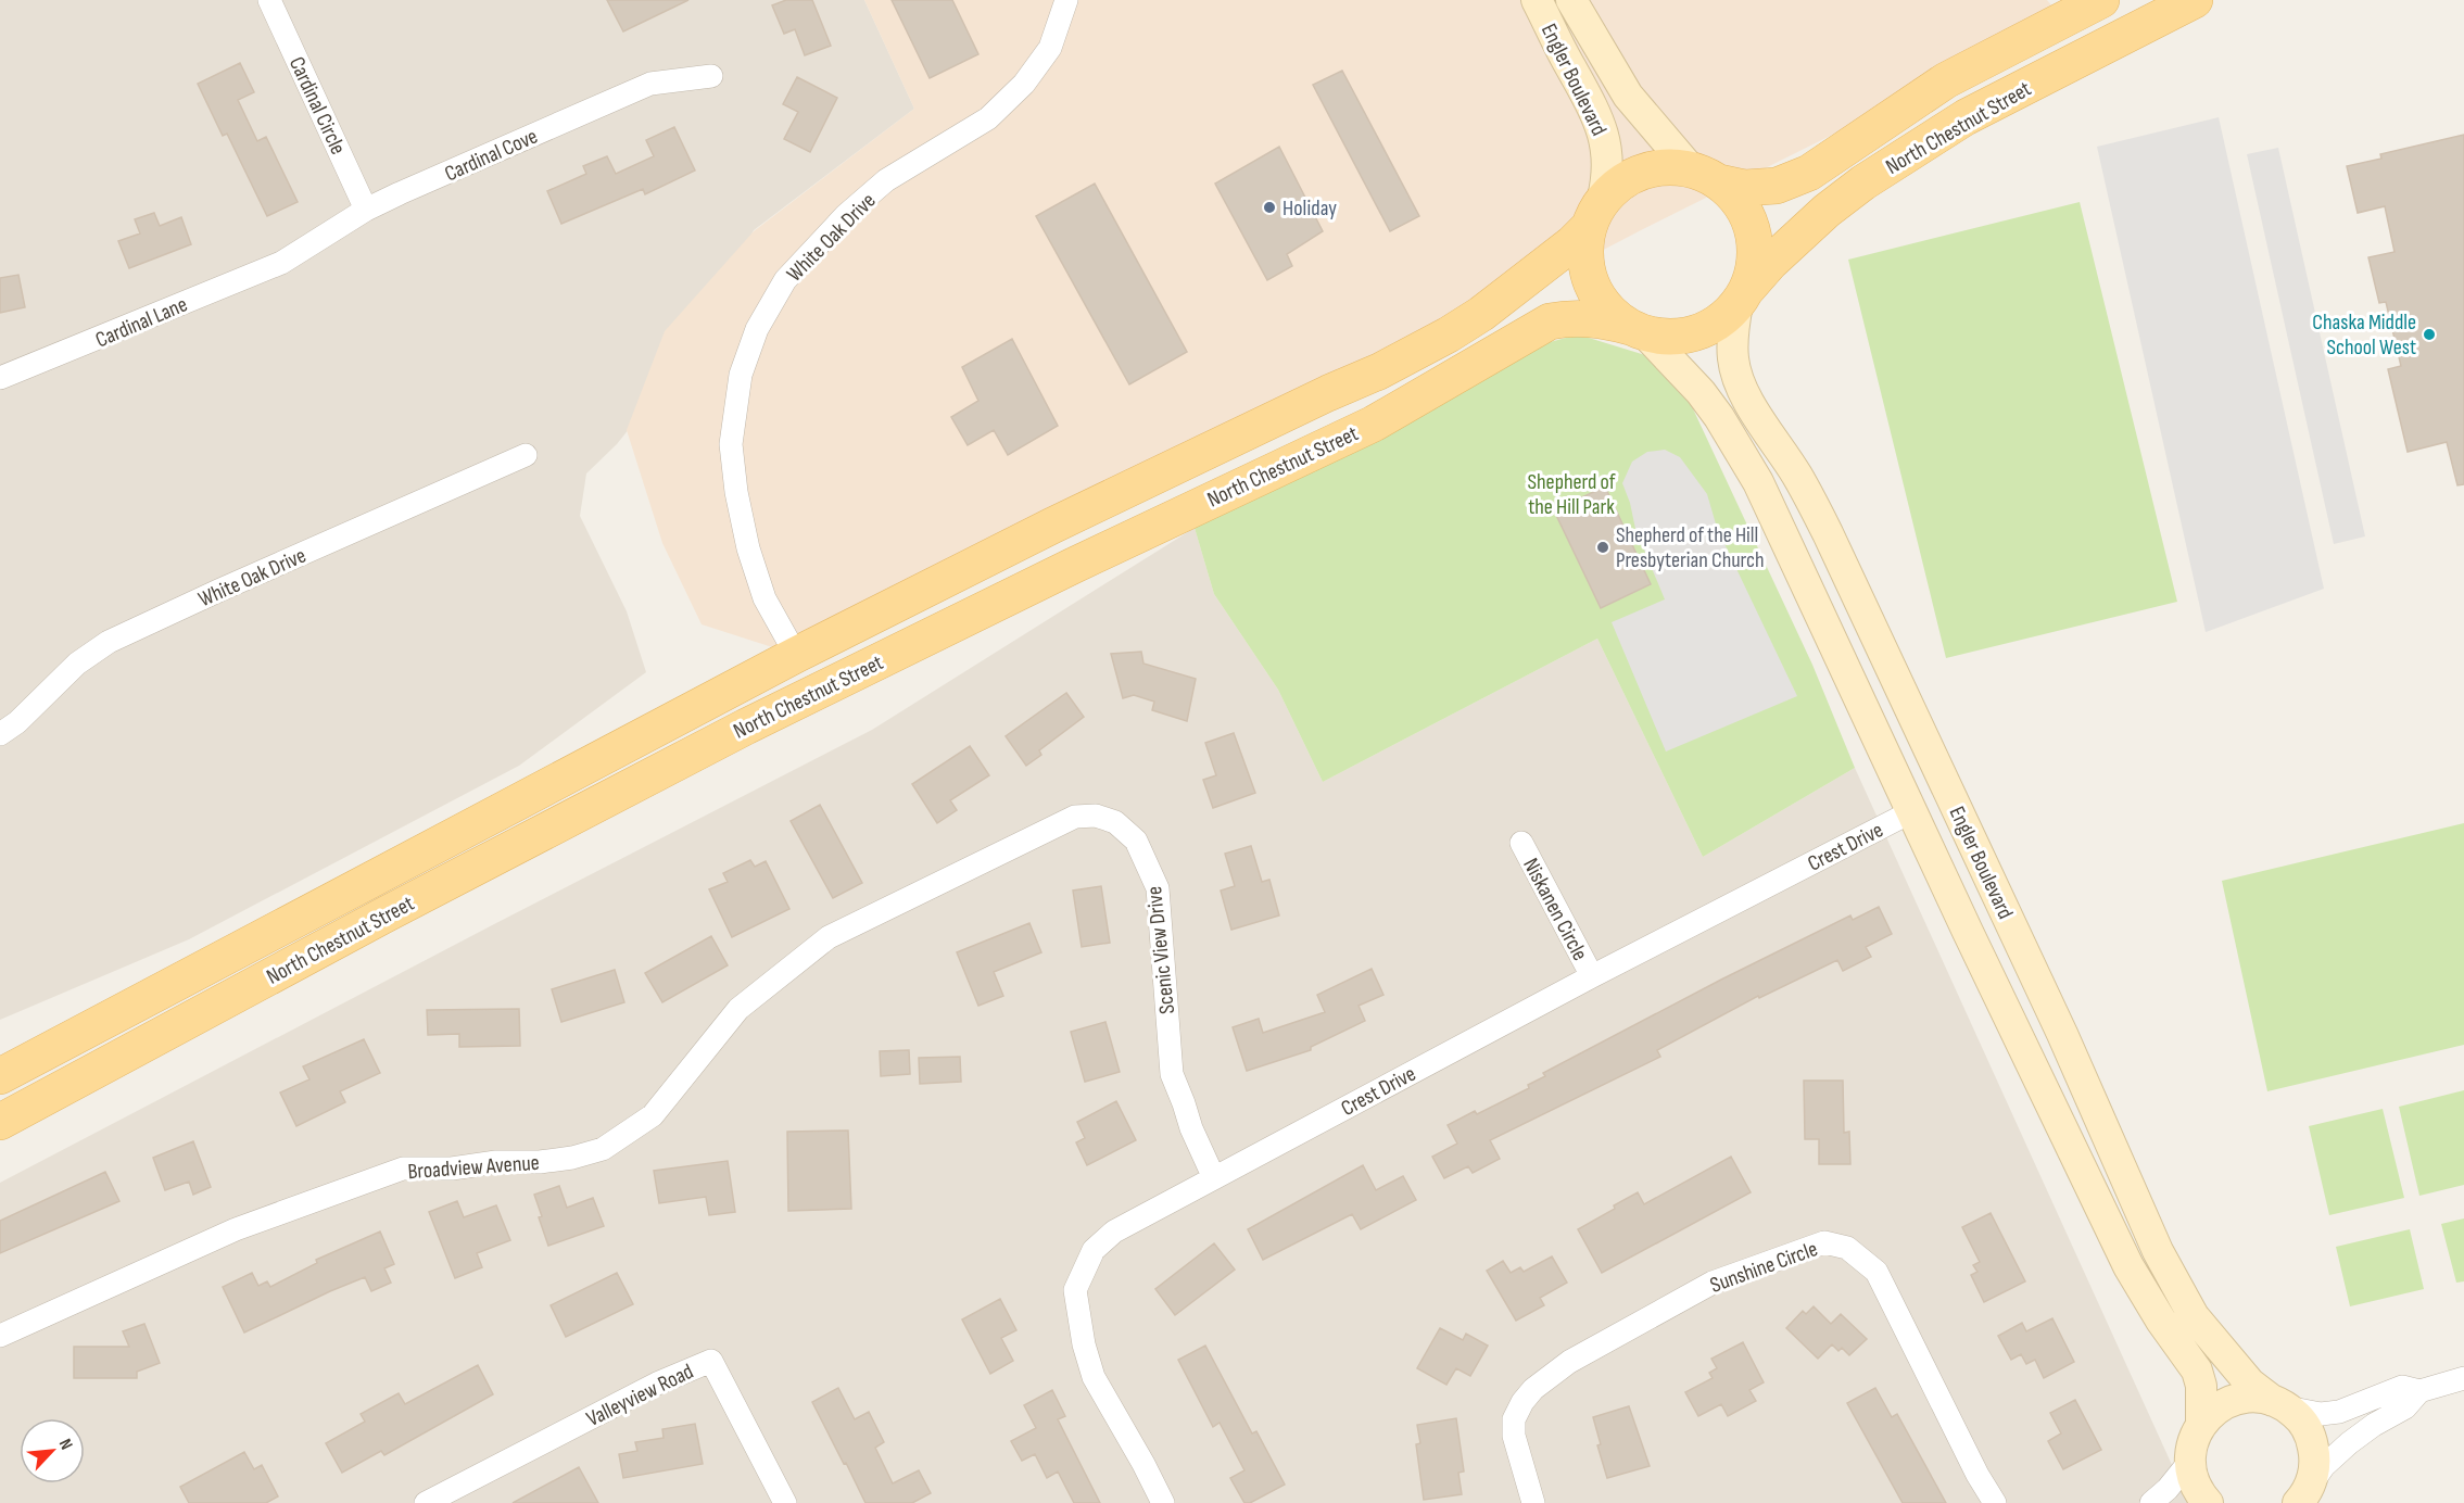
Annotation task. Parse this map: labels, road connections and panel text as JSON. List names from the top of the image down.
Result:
{
  "streets": {
    "main road": ["Engler Boulevard", "North Chestnut Street"],
    "street": [
      "Cardinal Circle",
      "Cardinal Cove",
      "White Oak Drive",
      "Cardinal Lane",
      "Crest Drive",
      "Niskanen Circle",
      "Scenic View Drive",
      "Broadview Avenue",
      "Sunshine Circle",
      "Valleyview Road"
    ]
  },
  "crossings": [
    ["Engler Boulevard", "North Chestnut Street"],
    ["Engler Boulevard", "Crest Drive"],
    ["Cardinal Circle", "Cardinal Cove"],
    ["North Chestnut Street", "White Oak Drive"],
    ["Cardinal Cove", "Cardinal Lane"],
    ["Crest Drive", "Niskanen Circle"],
    ["Crest Drive", "Scenic View Drive"],
    ["Scenic View Drive", "Broadview Avenue"]
  ],
  "parks": ["Shepherd of the Hill Park"],
  "places": ["Holiday", "Chaska Middle School West", "Shepherd of the Hill Presbyterian Church"],
  "north": "top right"
}
